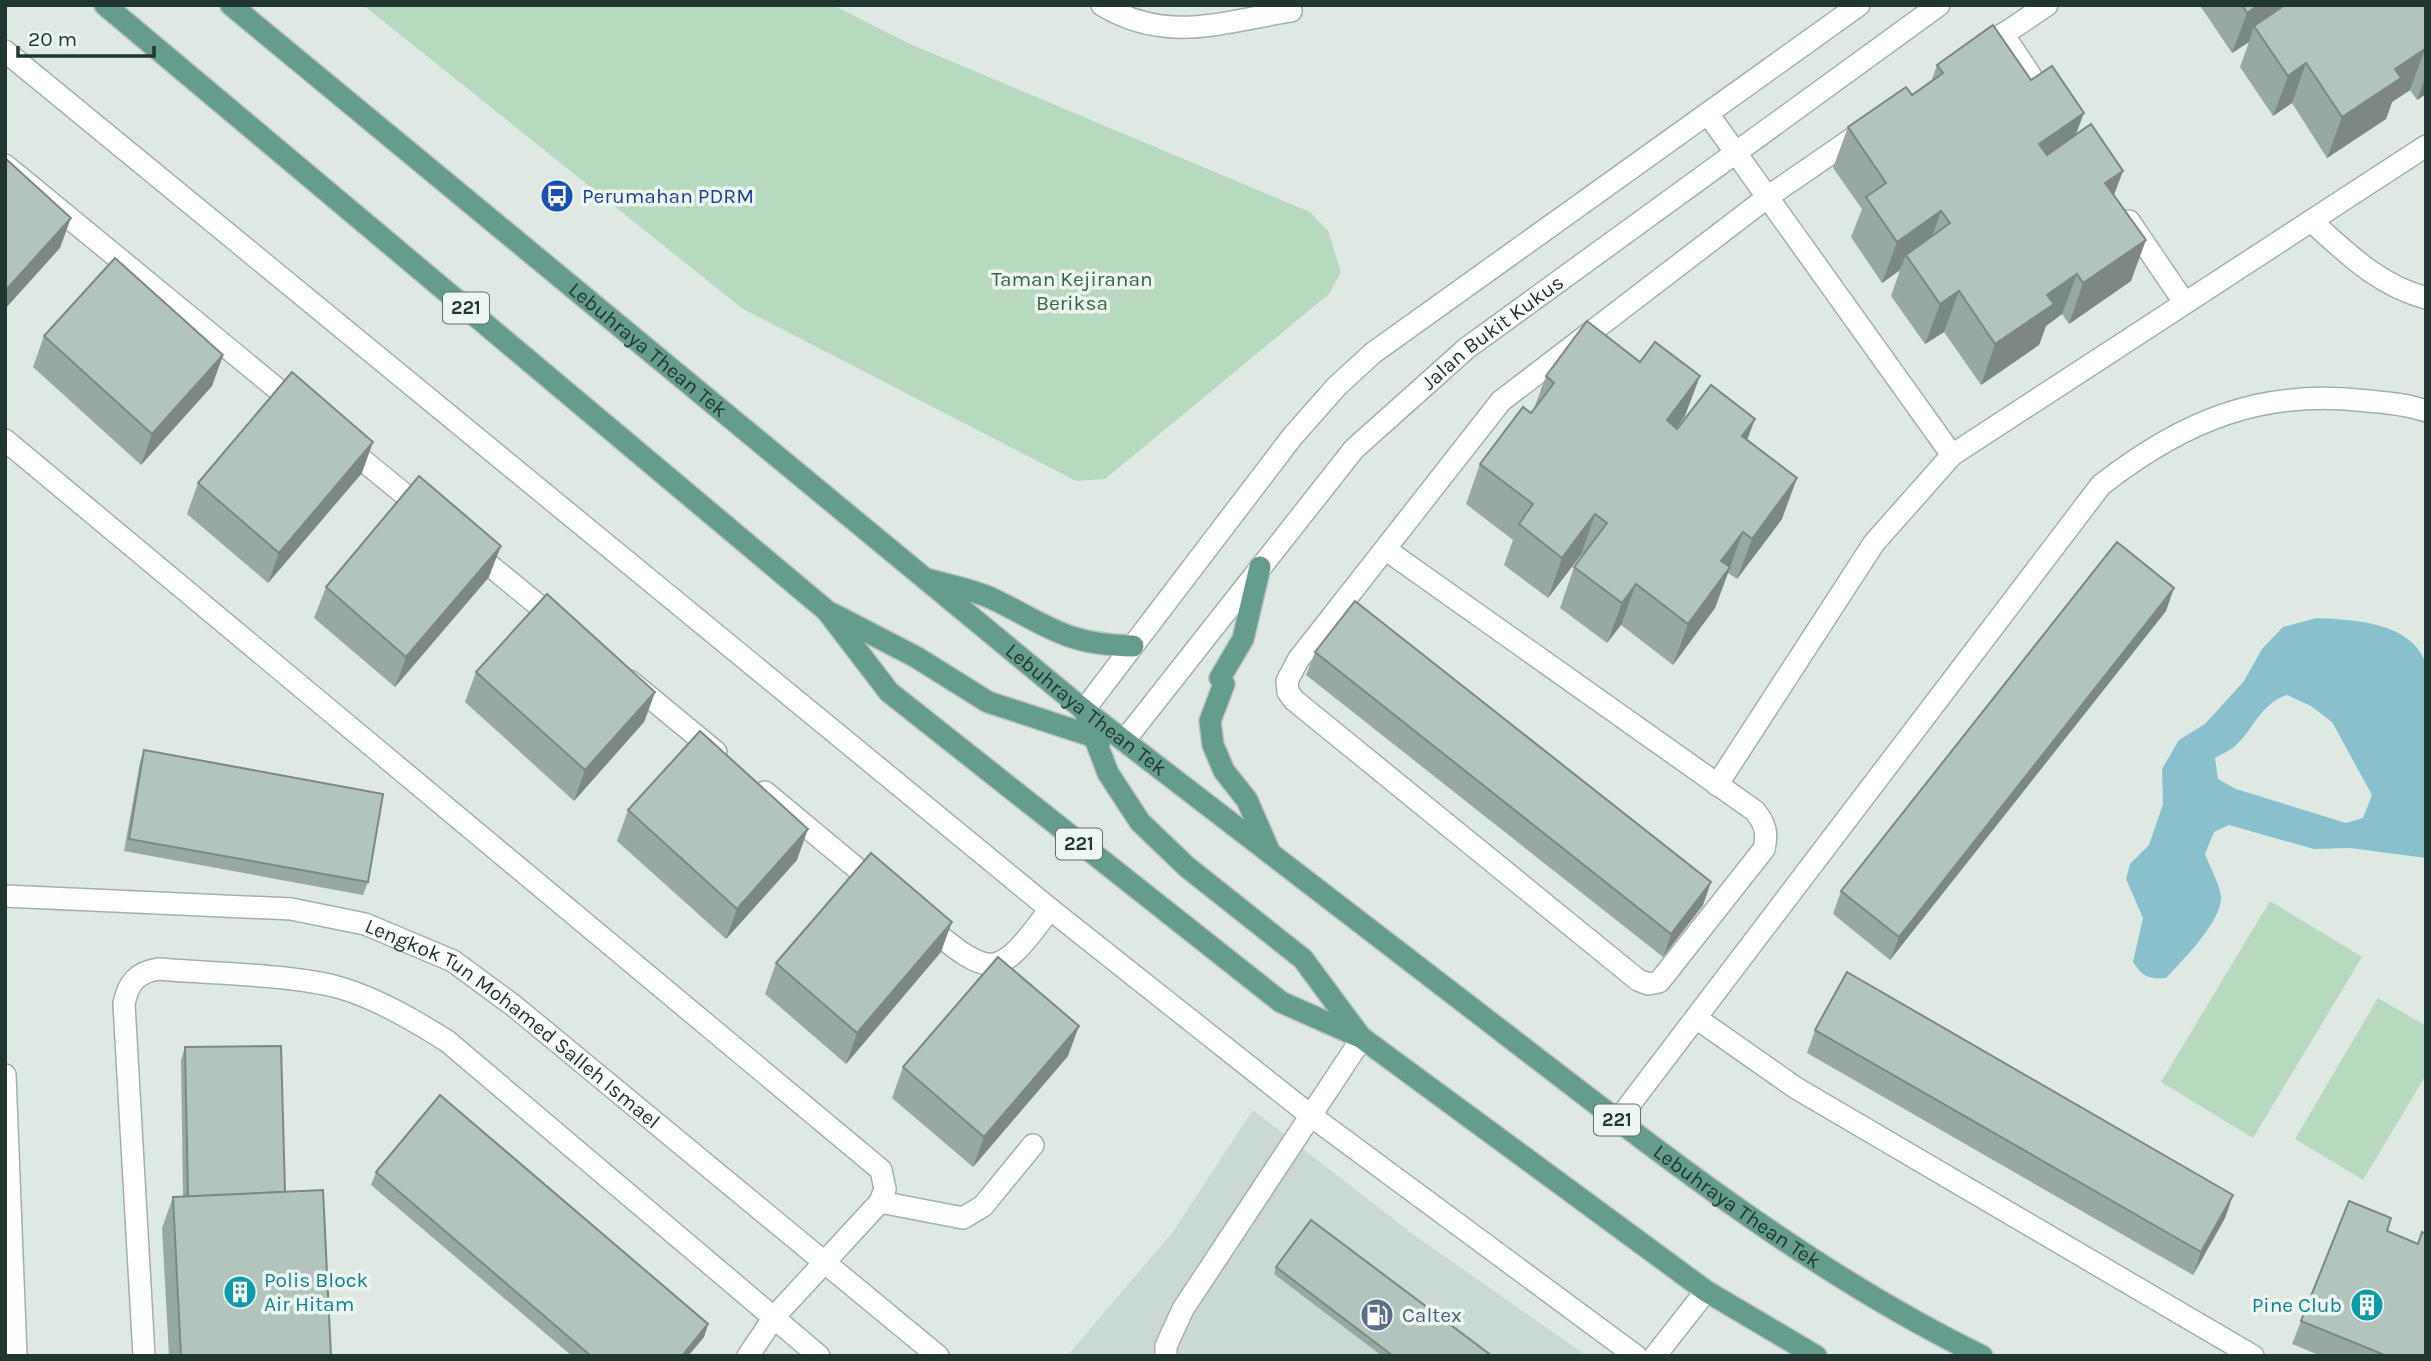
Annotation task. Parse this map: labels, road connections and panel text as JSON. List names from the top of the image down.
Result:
{
  "streets": {
    "main road": ["221", "Lebuhraya Thean Tek"],
    "street": ["Jalan Bukit Kukus", "Lengkok Tun Mohamed Salleh Ismael"]
  },
  "crossings": [
    ["Jalan Bukit Kukus", "Lebuhraya Thean Tek"]
  ],
  "parks": ["Taman Kejiranan Beriksa"],
  "places": {
    "bus stop": ["Perumahan PDRM"],
    "building": ["Polis Block Air Hitam", "Pine Club"],
    "fuel station": ["Caltex"]
  },
  "scale_bar": "20 m"
}
